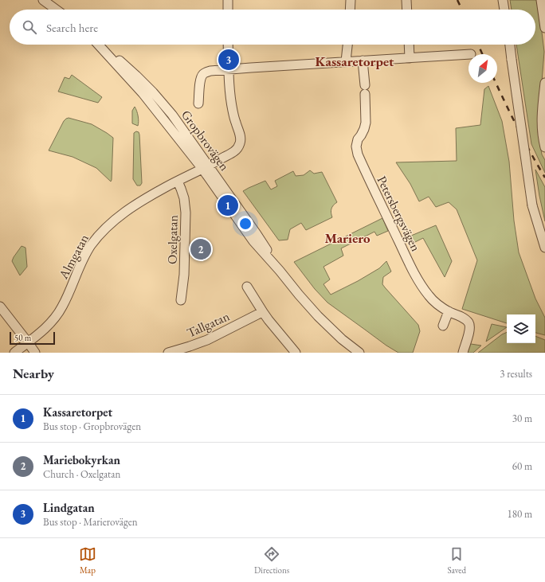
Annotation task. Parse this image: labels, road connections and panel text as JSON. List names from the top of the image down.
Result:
{
  "streets": {
    "street": [
      "Gropbrovägen",
      "Petersbergsvägen",
      "Oxelgatan",
      "Almgatan",
      "Tallgatan"
    ]
  },
  "crossings": [
    ["Gropbrovägen", "Almgatan"],
    ["Oxelgatan", "Almgatan"]
  ],
  "districts": ["Kassaretorpet", "Mariero"],
  "scale_bar": "50 m",
  "north": "top right",
  "page": {
    "search": "Search here",
    "pins": ["3", "1", "2"],
    "scale": "50 m",
    "heading": ["Nearby", "3 results"],
    "list": [
      {
        "mark": "1",
        "name": "Kassaretorpet",
        "note": "Bus stop · Gropbrovägen",
        "value": "30 m"
      },
      {
        "mark": "2",
        "name": "Mariebokyrkan",
        "note": "Church · Oxelgatan",
        "value": "60 m"
      },
      {
        "mark": "3",
        "name": "Lindgatan",
        "note": "Bus stop · Marierovägen",
        "value": "180 m"
      }
    ],
    "nav": ["Map", "Directions", "Saved"]
  }
}
